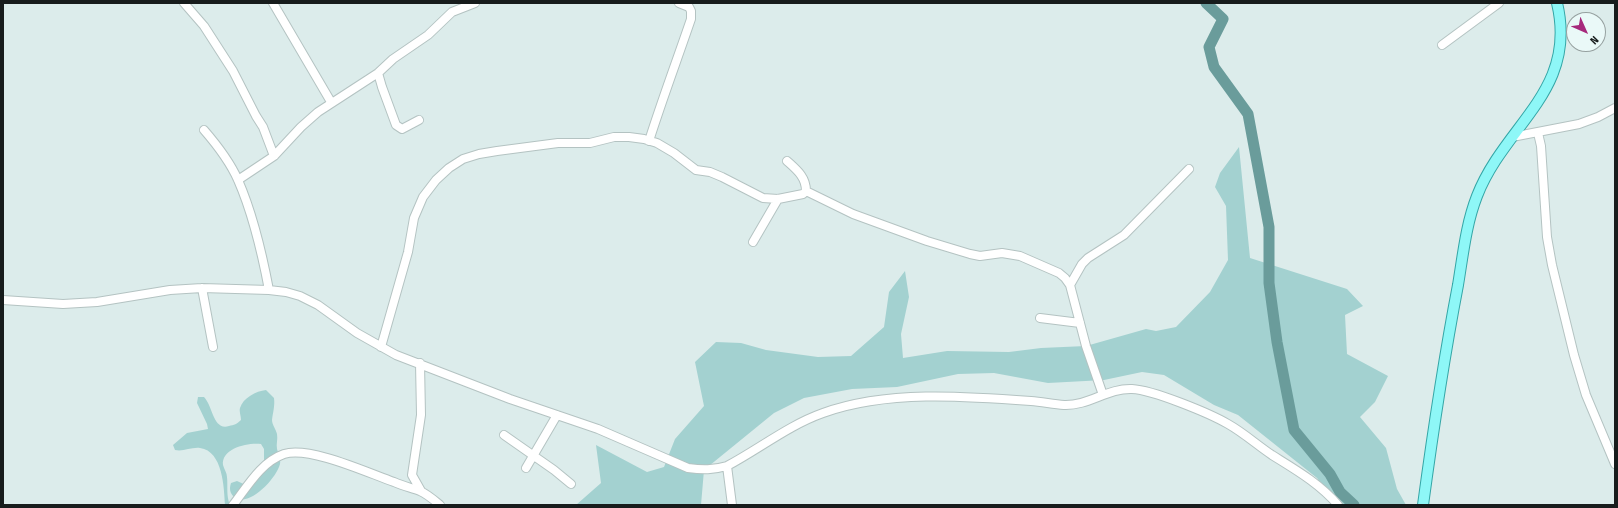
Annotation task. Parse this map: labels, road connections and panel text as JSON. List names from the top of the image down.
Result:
{
  "north": "bottom right"
}
